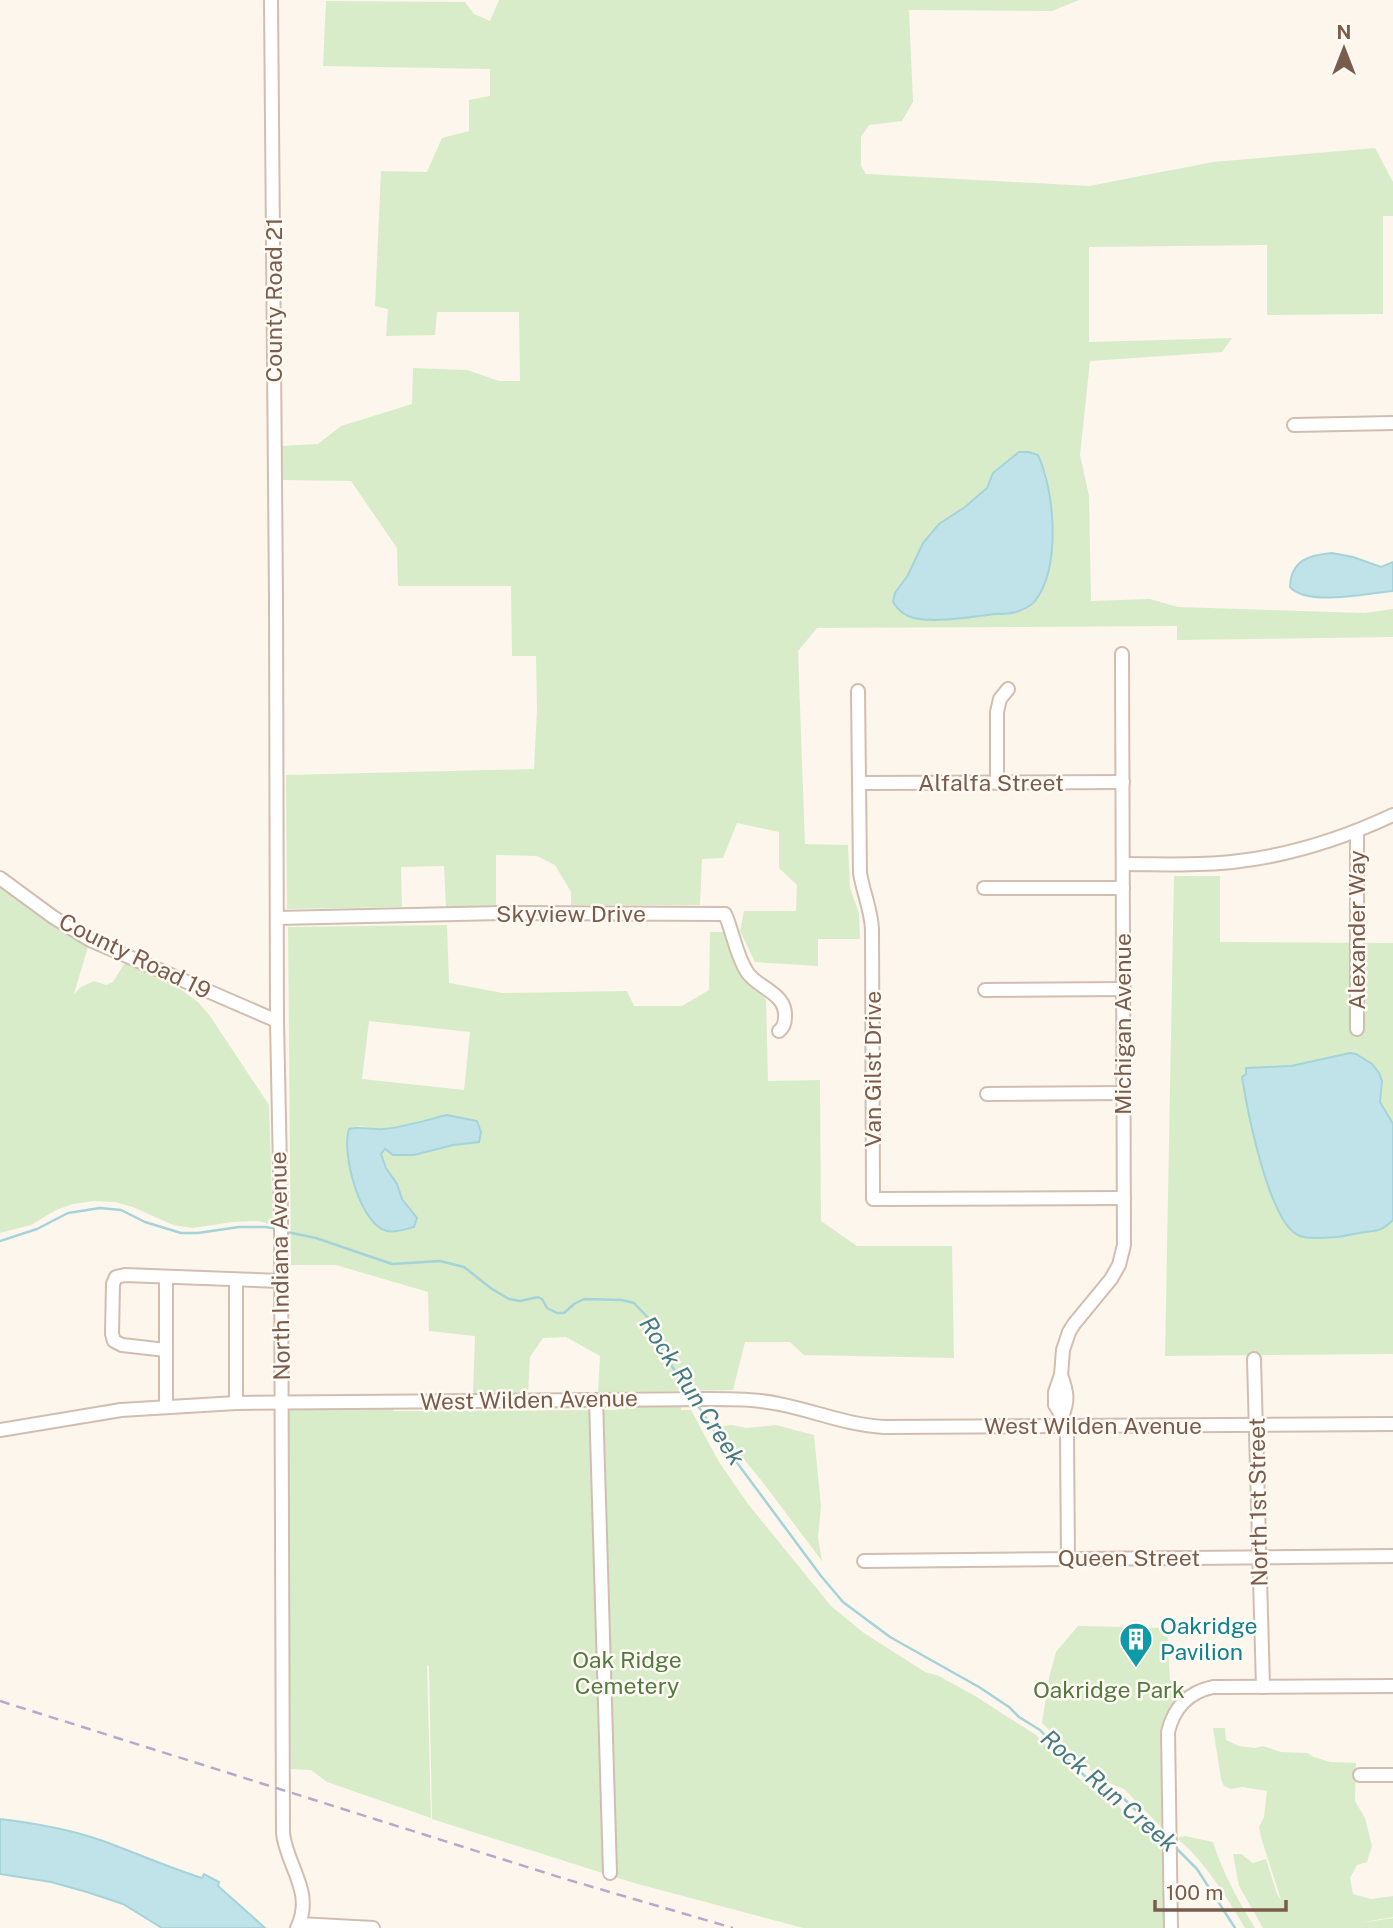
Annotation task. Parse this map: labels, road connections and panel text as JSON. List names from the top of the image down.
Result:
{
  "streets": {
    "street": [
      "County Road 21",
      "Alfalfa Street",
      "Skyview Drive",
      "Alexander Way",
      "County Road 19",
      "Michigan Avenue",
      "Van Gilst Drive",
      "North Indiana Avenue",
      "West Wilden Avenue",
      "North 1st Street",
      "Queen Street"
    ]
  },
  "crossings": [
    ["County Road 21", "North Indiana Avenue"],
    ["Alfalfa Street", "Michigan Avenue"],
    ["Alfalfa Street", "Van Gilst Drive"],
    ["Skyview Drive", "North Indiana Avenue"],
    ["County Road 19", "North Indiana Avenue"],
    ["Michigan Avenue", "Van Gilst Drive"],
    ["Michigan Avenue", "West Wilden Avenue"],
    ["Michigan Avenue", "Queen Street"],
    ["North Indiana Avenue", "West Wilden Avenue"],
    ["West Wilden Avenue", "North 1st Street"],
    ["North 1st Street", "Queen Street"]
  ],
  "water": ["Rock Run Creek"],
  "parks": ["Oak Ridge Cemetery", "Oakridge Park"],
  "places": {
    "building": ["Oakridge Pavilion"]
  },
  "scale_bar": "100 m",
  "north": "top"
}
